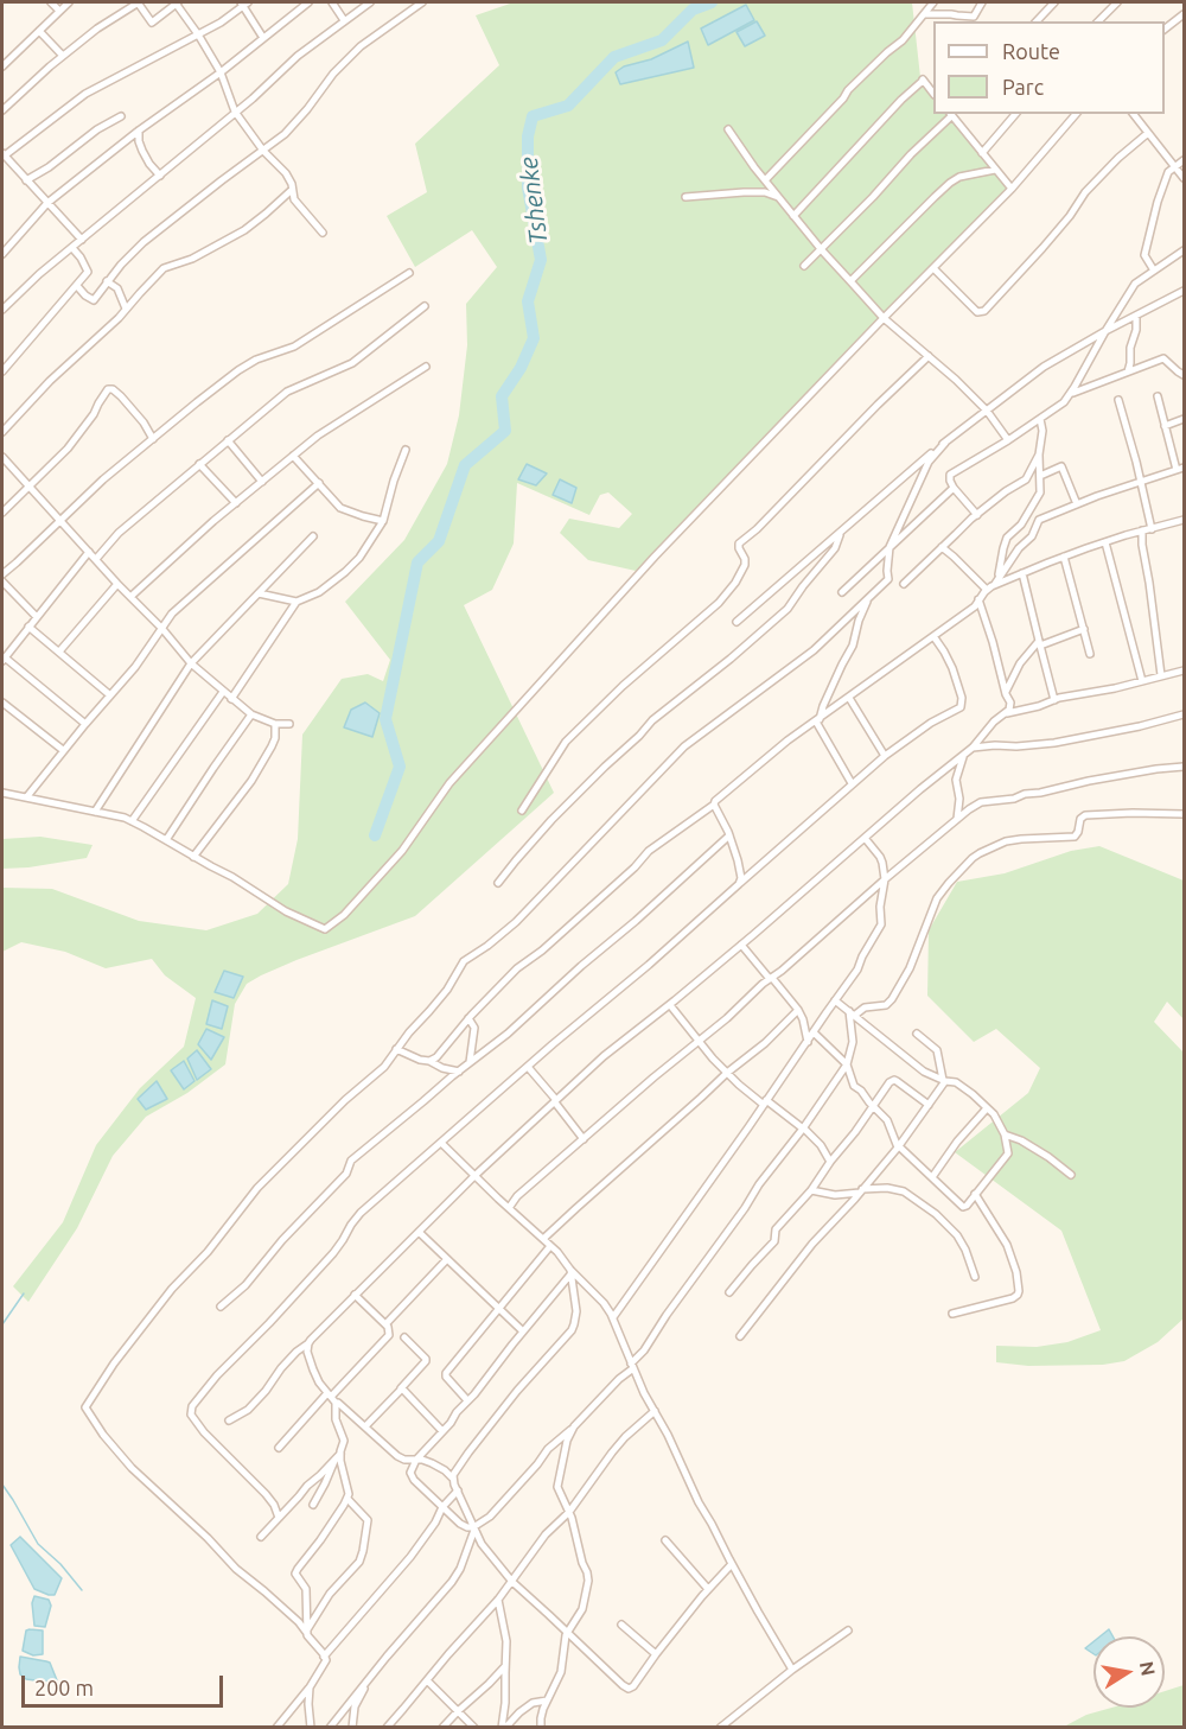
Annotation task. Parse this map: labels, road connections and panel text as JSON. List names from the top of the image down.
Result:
{
  "water": ["Tshenke"],
  "legend": ["Route", "Parc"],
  "scale_bar": "200 m",
  "north": "right"
}
